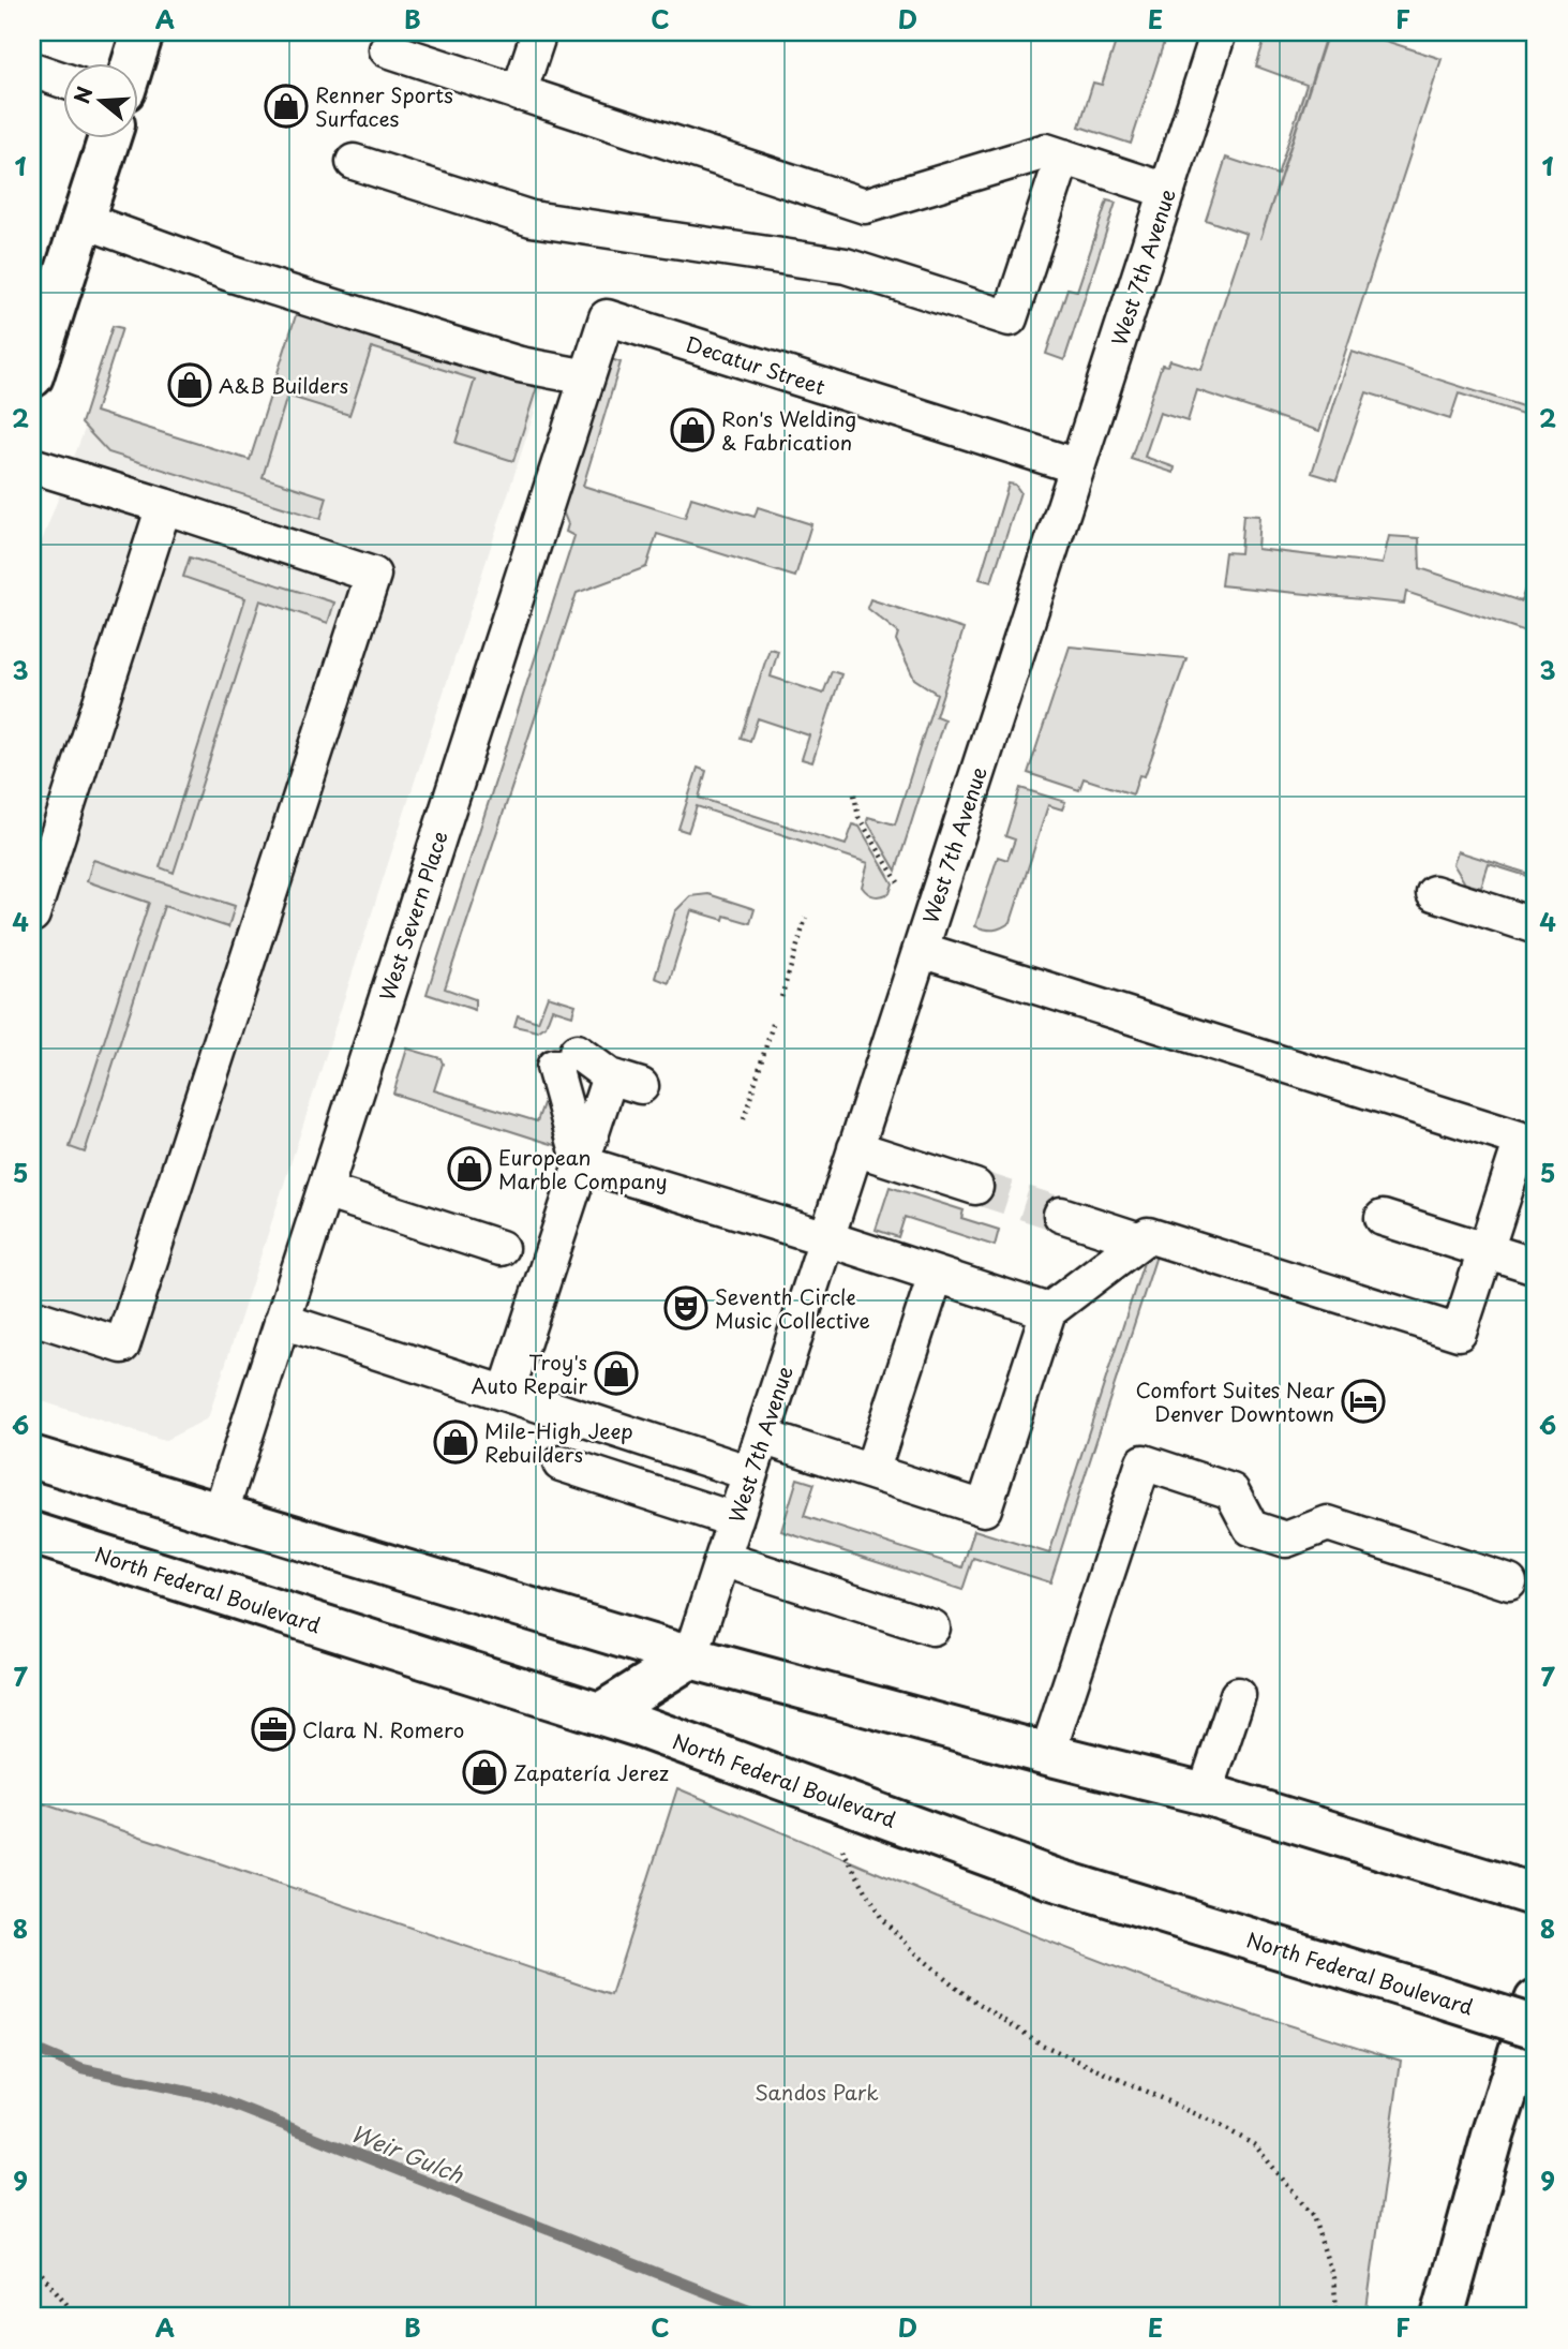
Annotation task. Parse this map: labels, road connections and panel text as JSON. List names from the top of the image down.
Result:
{
  "streets": {
    "main road": ["North Federal Boulevard"],
    "street": ["West 7th Avenue", "Decatur Street", "West Severn Place"]
  },
  "crossings": [
    ["West 7th Avenue", "Decatur Street"],
    ["Decatur Street", "West Severn Place"]
  ],
  "water": ["Weir Gulch"],
  "parks": ["Sandos Park"],
  "places": {
    "shop": [
      "Renner Sports Surfaces",
      "A&B Builders",
      "Ron's Welding & Fabrication",
      "European Marble Company",
      "Troy's Auto Repair",
      "Mile-High Jeep Rebuilders",
      "Zapatería Jerez"
    ],
    "theatre": ["Seventh Circle Music Collective"],
    "hotel": ["Comfort Suites Near Denver Downtown"],
    "office": ["Clara N. Romero"]
  },
  "north": "left",
  "grid": {
    "columns": [
      "A",
      "B",
      "C",
      "D",
      "E",
      "F"
    ],
    "rows": [
      "1",
      "2",
      "3",
      "4",
      "5",
      "6",
      "7",
      "8",
      "9"
    ]
  }
}
